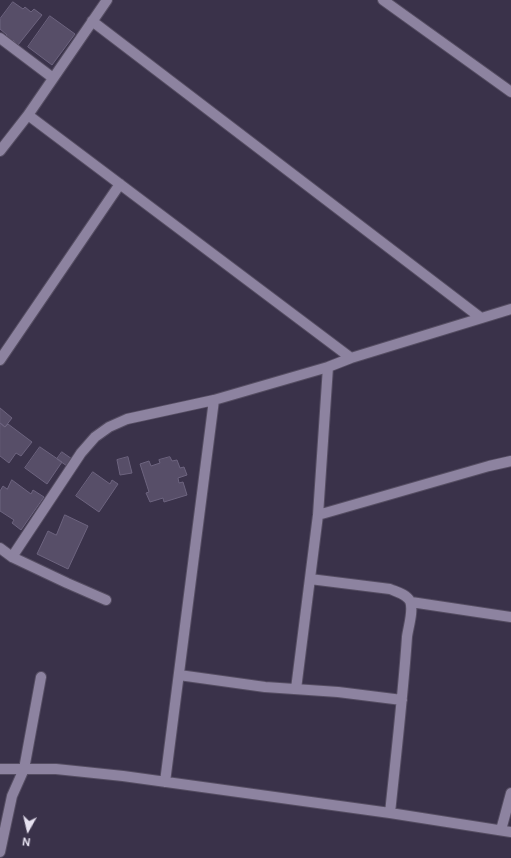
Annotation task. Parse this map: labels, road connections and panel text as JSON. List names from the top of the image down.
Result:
{
  "north": "bottom"
}
